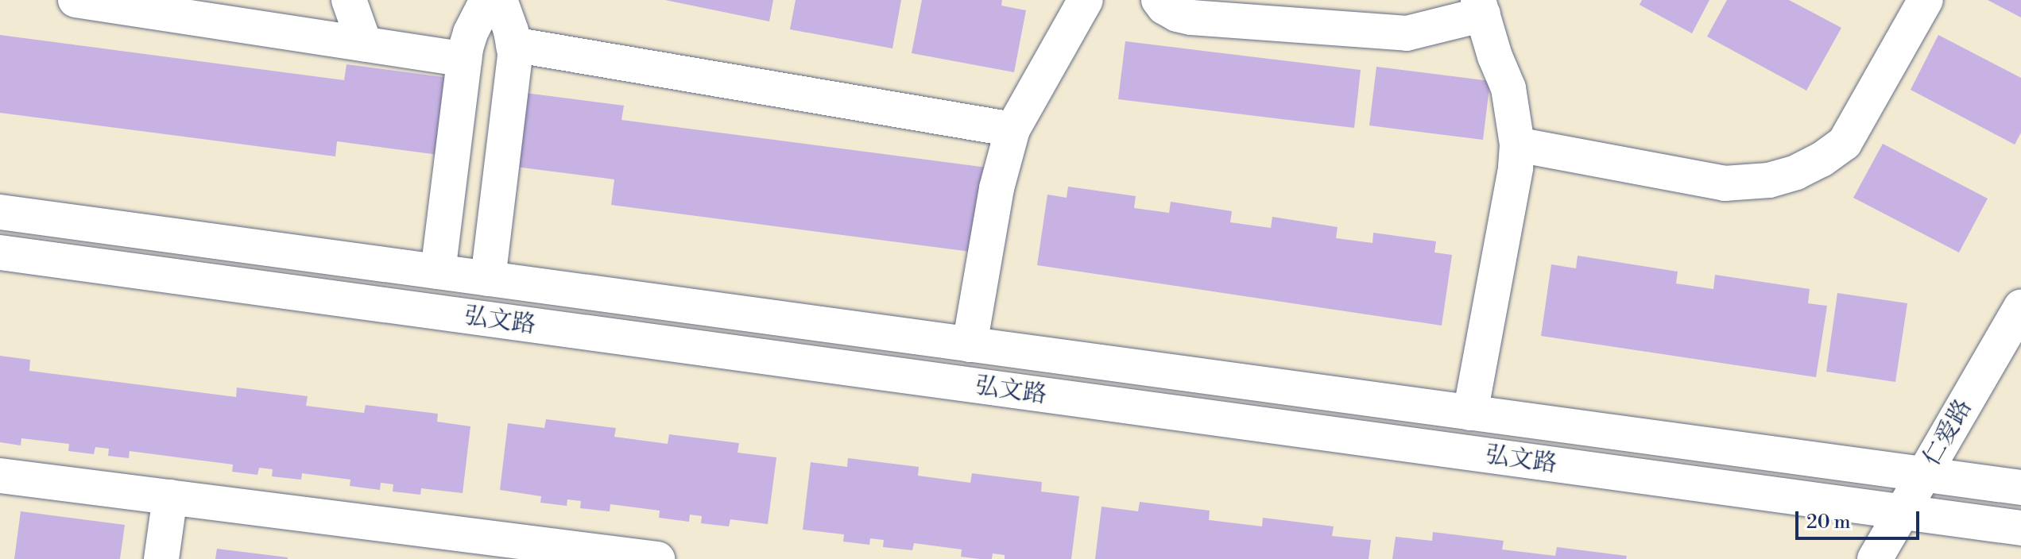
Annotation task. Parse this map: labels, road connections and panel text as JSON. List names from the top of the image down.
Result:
{
  "streets": {
    "street": ["弘文路", "仁爱路"]
  },
  "crossings": [
    ["弘文路", "仁爱路"]
  ],
  "scale_bar": "20 m"
}
